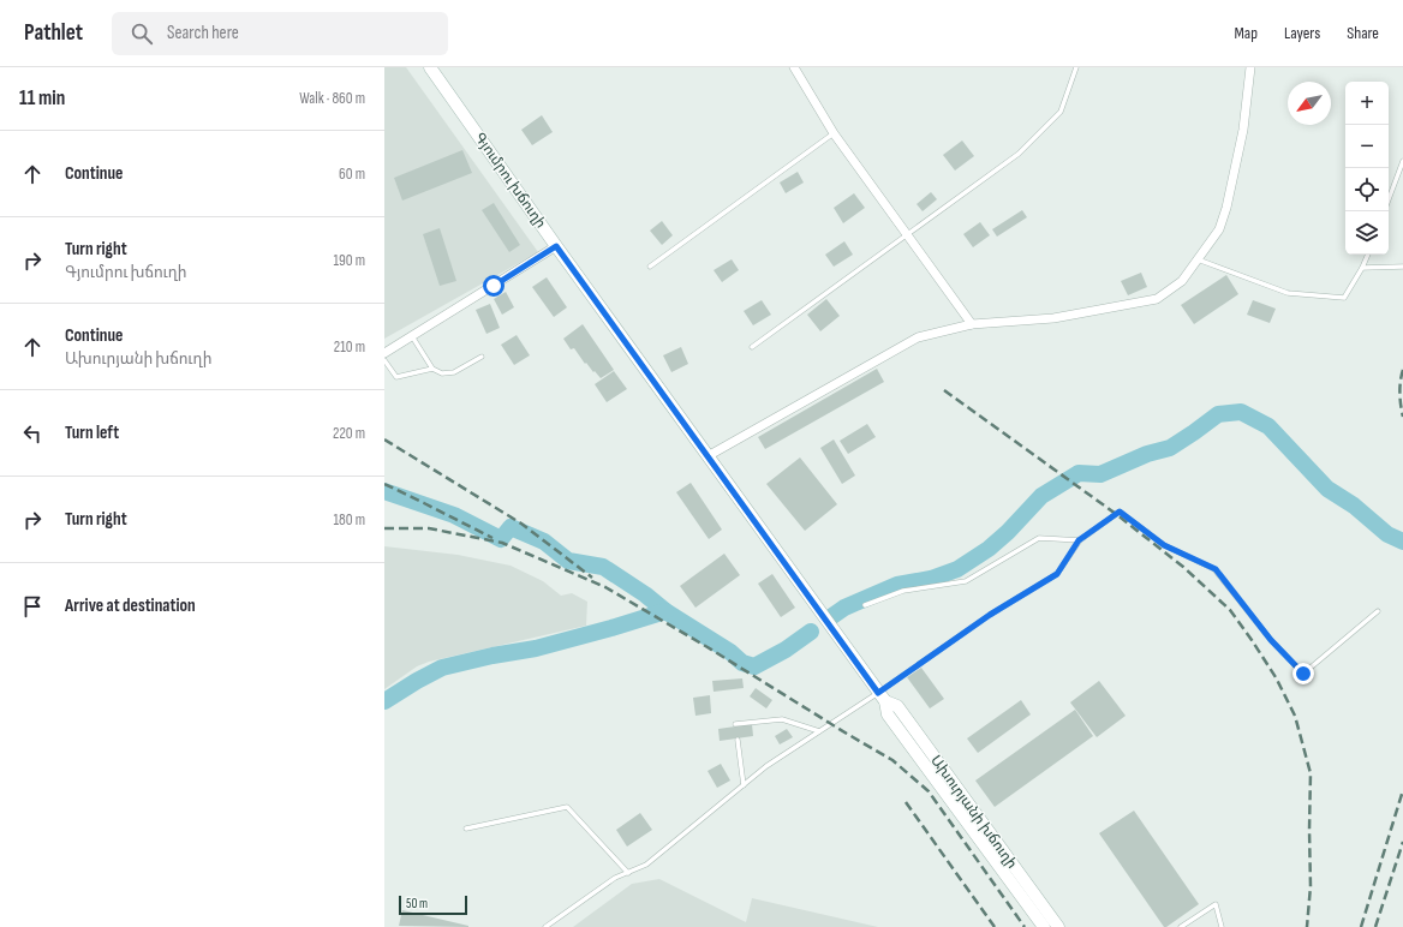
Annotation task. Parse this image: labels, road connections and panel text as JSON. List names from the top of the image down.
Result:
{
  "streets": {
    "main road": ["Գյումրու խճուղի", "Ախուրյանի խճուղի"]
  },
  "crossings": [
    ["Գյումրու խճուղի", "Ախուրյանի խճուղի"]
  ],
  "scale_bar": "50 m",
  "north": "bottom left",
  "page": {
    "header": "Pathlet",
    "search": "Search here",
    "nav": ["Map", "Layers", "Share"],
    "heading": ["11 min", "Walk · 860 m"],
    "map_buttons": ["+", "−"],
    "list": [
      ["Continue", "60 m"],
      ["Turn right", "Գյումրու խճուղի", "190 m"],
      ["Continue", "Ախուրյանի խճուղի", "210 m"],
      ["Turn left", "220 m"],
      ["Turn right", "180 m"],
      "Arrive at destination"
    ],
    "scale": "50 m"
  }
}
